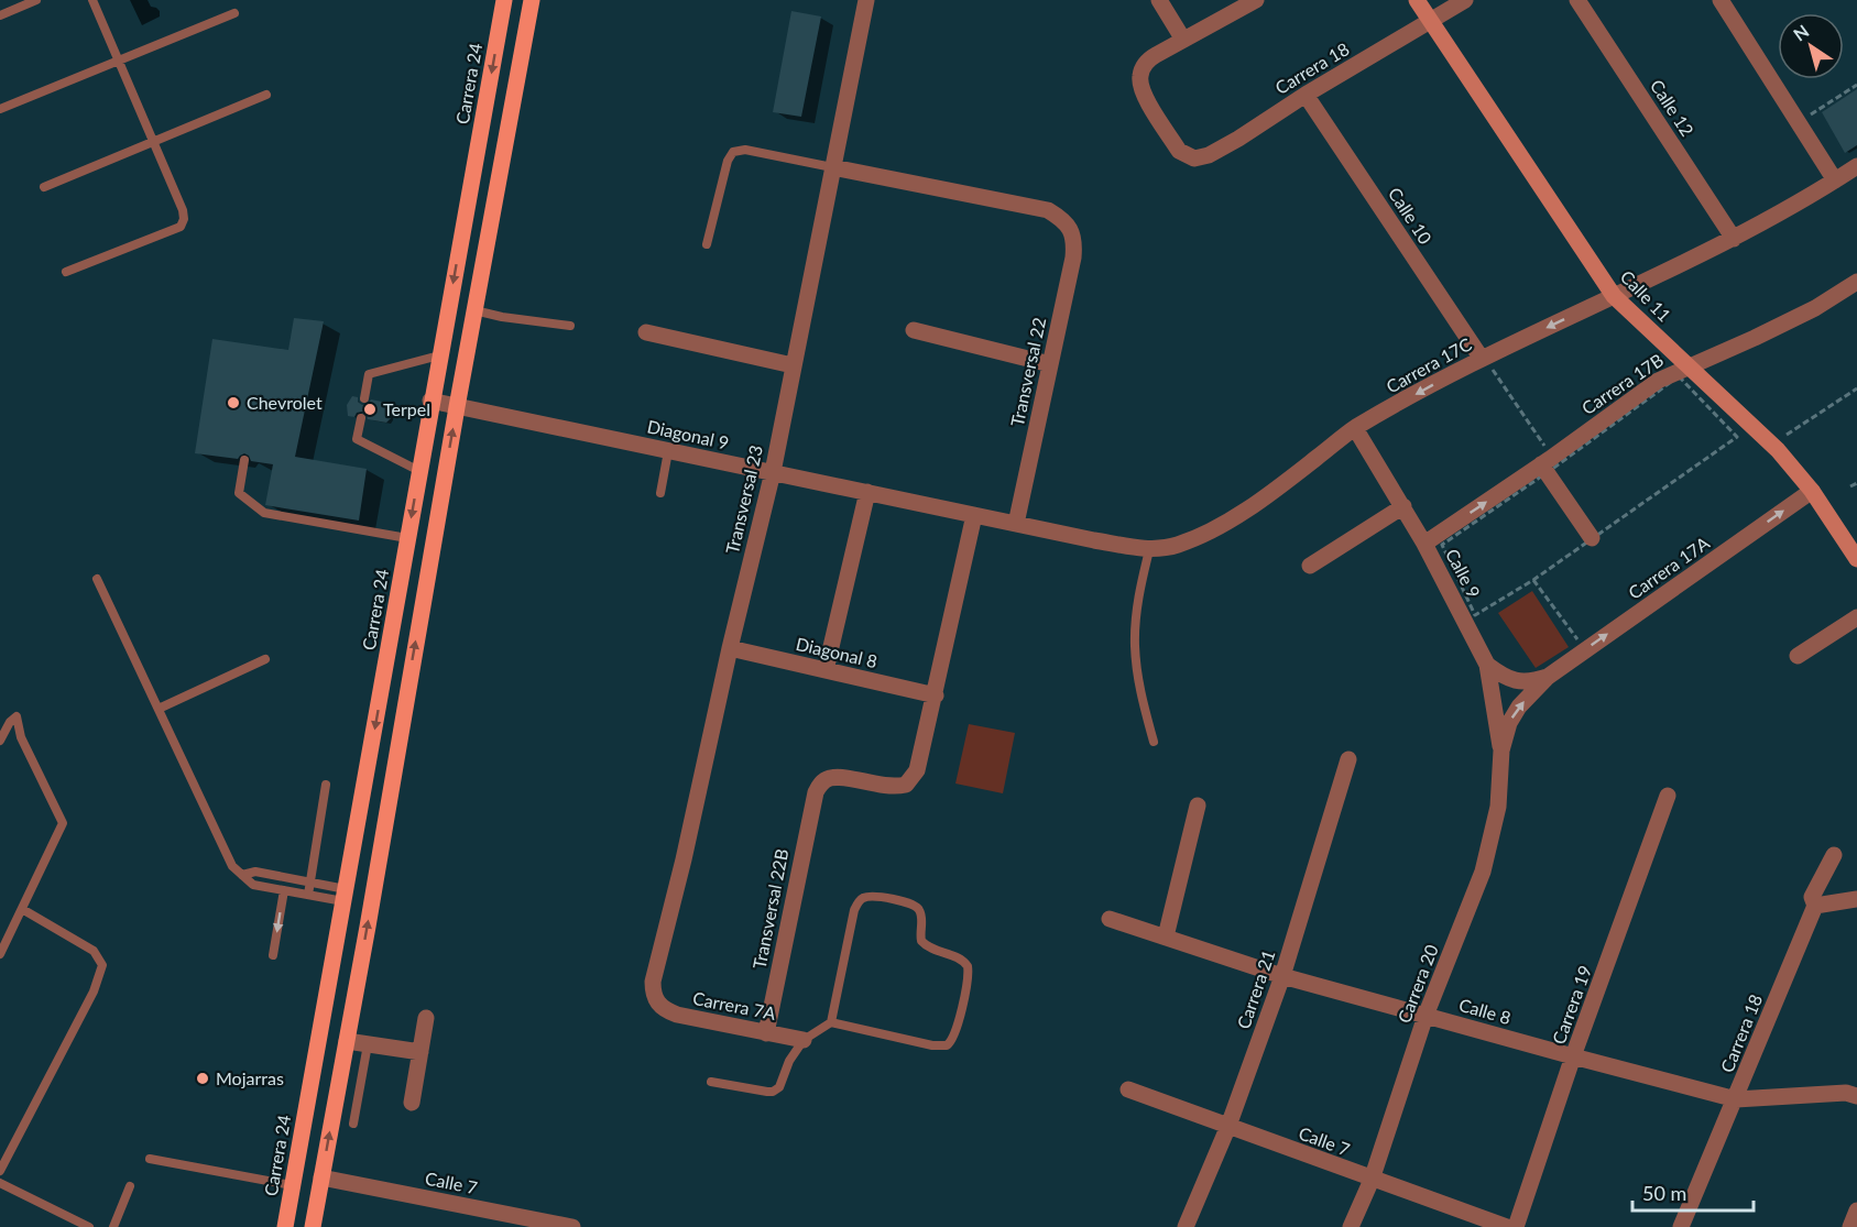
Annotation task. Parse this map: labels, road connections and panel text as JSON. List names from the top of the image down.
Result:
{
  "streets": {
    "main road": ["Carrera 24"],
    "street": [
      "Carrera 18",
      "Calle 12",
      "Calle 10",
      "Calle 11",
      "Carrera 17C",
      "Transversal 22",
      "Carrera 17B",
      "Diagonal 9",
      "Transversal 23",
      "Carrera 17A",
      "Calle 9",
      "Diagonal 8",
      "Transversal 22B",
      "Carrera 20",
      "Carrera 21",
      "Carrera 19",
      "Carrera 7A",
      "Calle 8",
      "Calle 7"
    ]
  },
  "crossings": [
    ["Carrera 18", "Calle 10"],
    ["Carrera 18", "Calle 11"],
    ["Carrera 18", "Calle 8"],
    ["Carrera 24", "Diagonal 9"],
    ["Calle 12", "Carrera 17C"],
    ["Calle 10", "Carrera 17C"],
    ["Calle 11", "Carrera 17C"],
    ["Calle 11", "Carrera 17B"],
    ["Calle 11", "Carrera 17A"],
    ["Carrera 17C", "Transversal 22"],
    ["Carrera 17C", "Diagonal 9"],
    ["Carrera 17C", "Calle 9"],
    ["Transversal 22", "Diagonal 9"],
    ["Transversal 22", "Transversal 23"],
    ["Carrera 17B", "Calle 9"],
    ["Diagonal 9", "Transversal 23"],
    ["Transversal 23", "Diagonal 8"],
    ["Transversal 23", "Carrera 7A"],
    ["Carrera 17A", "Calle 9"],
    ["Carrera 17A", "Carrera 20"],
    ["Calle 9", "Carrera 20"],
    ["Diagonal 8", "Transversal 22B"],
    ["Transversal 22B", "Carrera 7A"],
    ["Carrera 20", "Calle 8"],
    ["Carrera 20", "Calle 7"],
    ["Carrera 21", "Calle 8"],
    ["Carrera 21", "Calle 7"],
    ["Carrera 19", "Calle 8"]
  ],
  "one_way": ["Carrera 17A"],
  "places": ["Chevrolet", "Terpel", "Mojarras"],
  "scale_bar": "50 m",
  "north": "top left"
}
